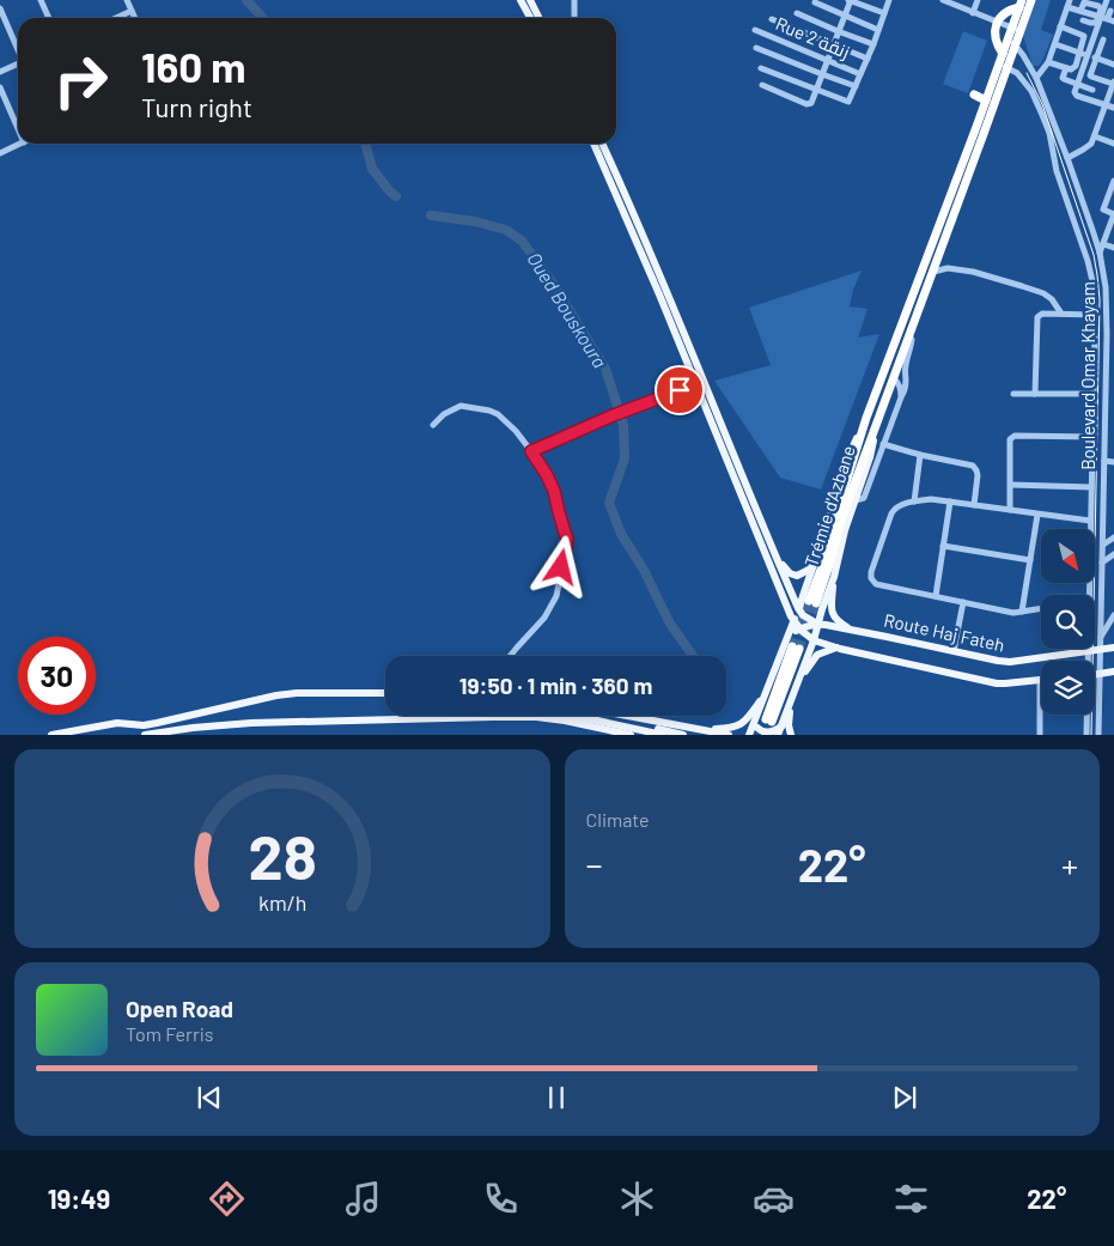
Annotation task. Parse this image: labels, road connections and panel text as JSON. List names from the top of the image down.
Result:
{
  "streets": {
    "highway": ["Trémie d'Azbane"],
    "main road": ["Route Haj Fateh"],
    "street": ["Rue 2 زنقة", "Boulevard Omar Khayam"]
  },
  "crossings": [
    ["Boulevard Omar Khayam", "Trémie d'Azbane"],
    ["Boulevard Omar Khayam", "Route Haj Fateh"]
  ],
  "water": ["Oued Bouskoura"],
  "north": "bottom right",
  "page": {
    "turn": ["160 m", "Turn right"],
    "limit": "30",
    "trip": "19:50 · 1 min · 360 m",
    "tile": "Climate",
    "heat": ["−", "22°", "+"],
    "song": ["Open Road", "Tom Ferris"],
    "tabs": ["19:49", "22°"],
    "gauge": ["28", "km/h"]
  }
}
